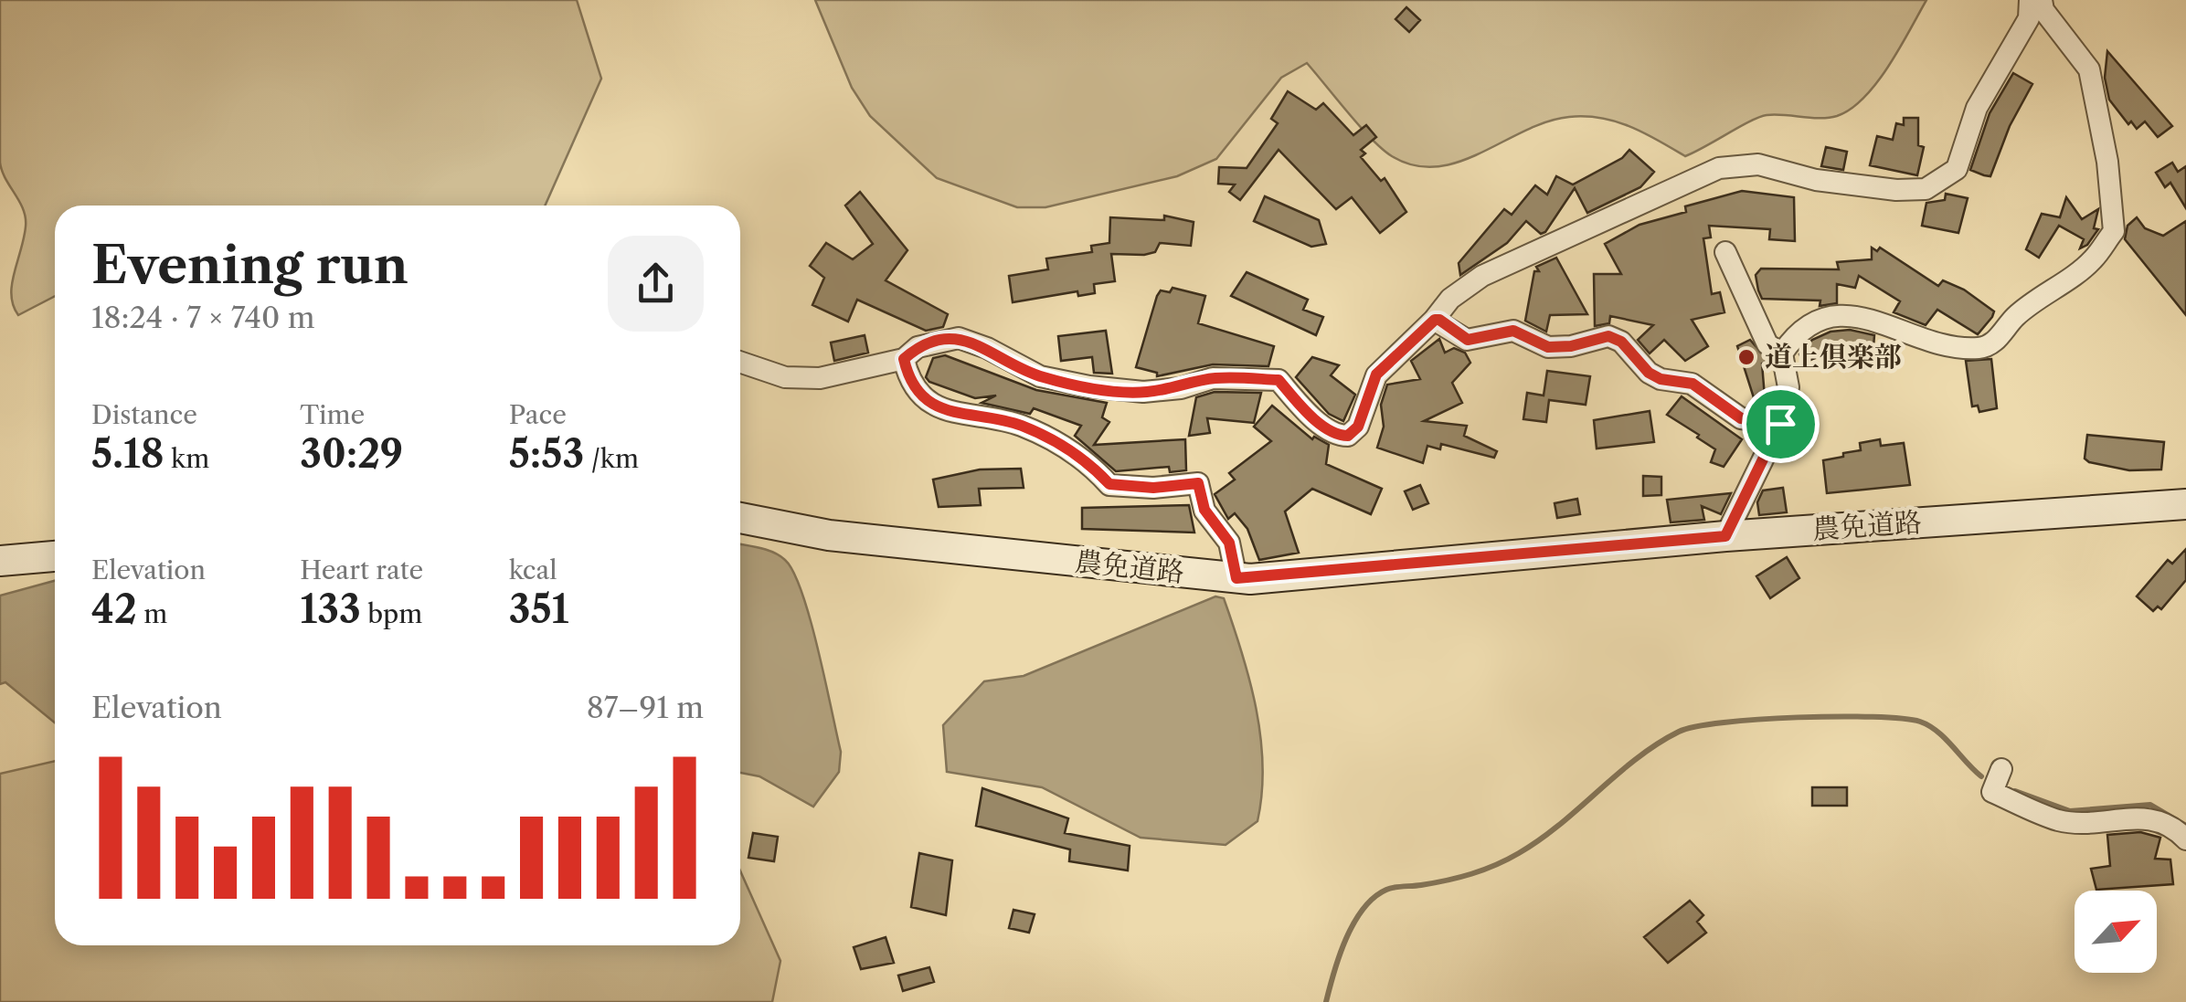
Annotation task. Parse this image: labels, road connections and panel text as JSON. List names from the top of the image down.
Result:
{
  "streets": {
    "street": ["農免道路"]
  },
  "places": ["道上倶楽部"],
  "north": "top right",
  "page": {
    "heading": ["Evening run", "18:24 · 7 × 740 m"],
    "stats": [
      ["Distance", "5.18 km"],
      ["Time", "30:29"],
      ["Pace", "5:53 /km"],
      ["Elevation", "42 m"],
      ["Heart rate", "133 bpm"],
      ["kcal", "351"]
    ],
    "chart": ["Elevation", "87–91 m"]
  }
}
